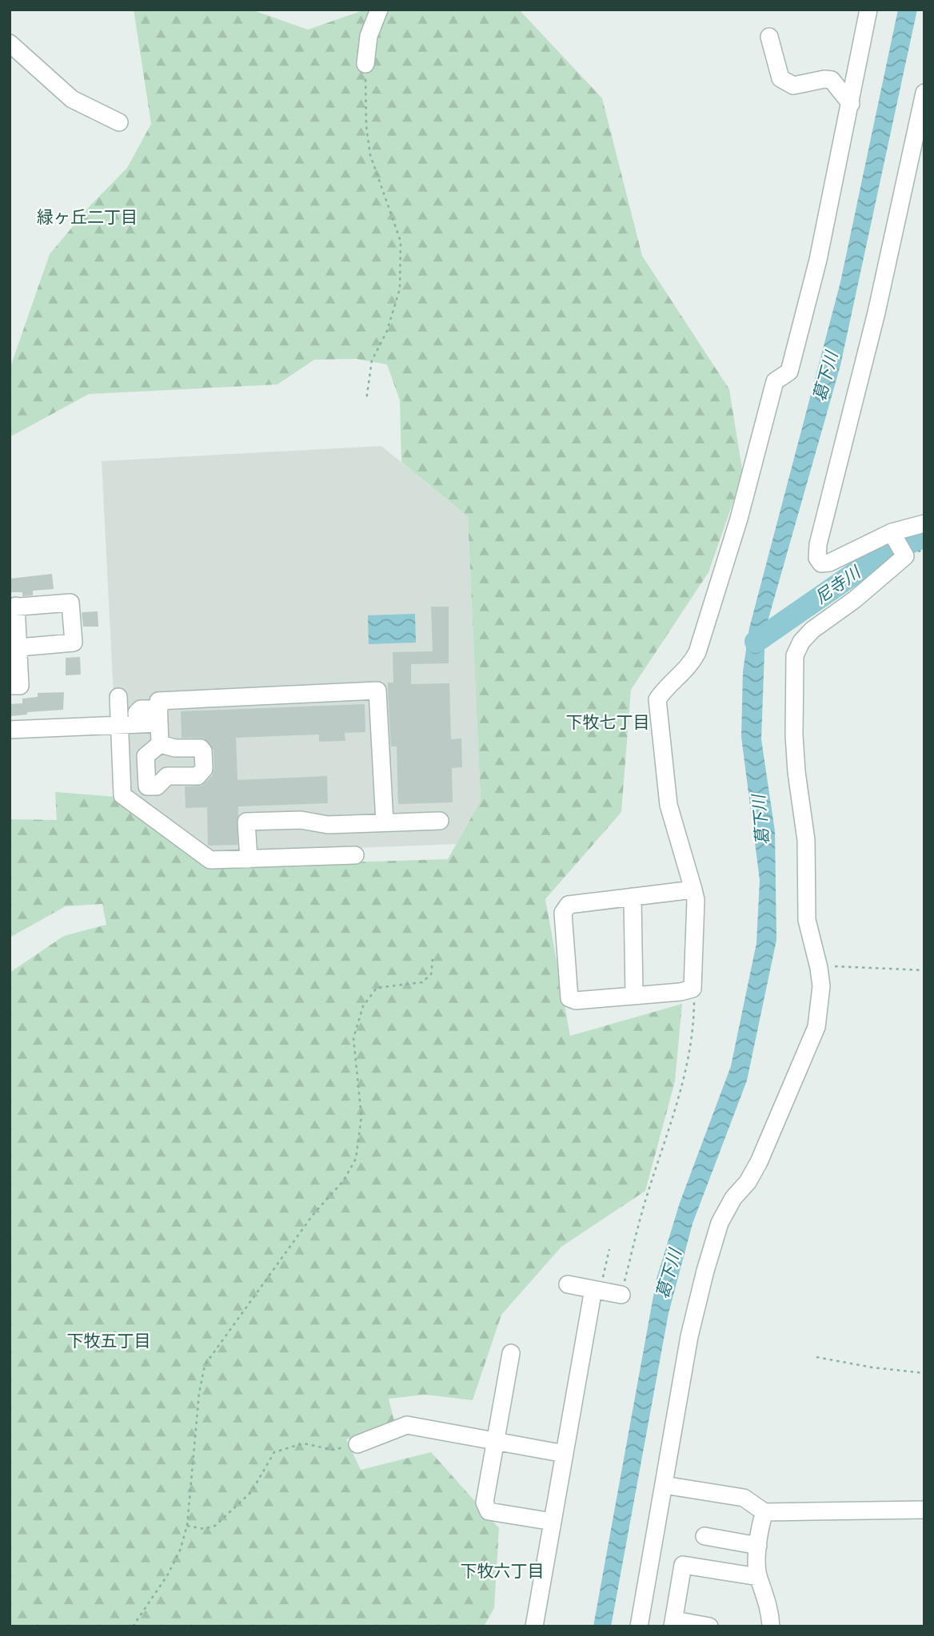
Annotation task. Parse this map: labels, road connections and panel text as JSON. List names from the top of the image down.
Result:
{
  "districts": [
    "緑ヶ丘二丁目",
    "下牧七丁目",
    "下牧五丁目",
    "下牧六丁目"
  ],
  "water": ["葛下川", "尼寺川"]
}
